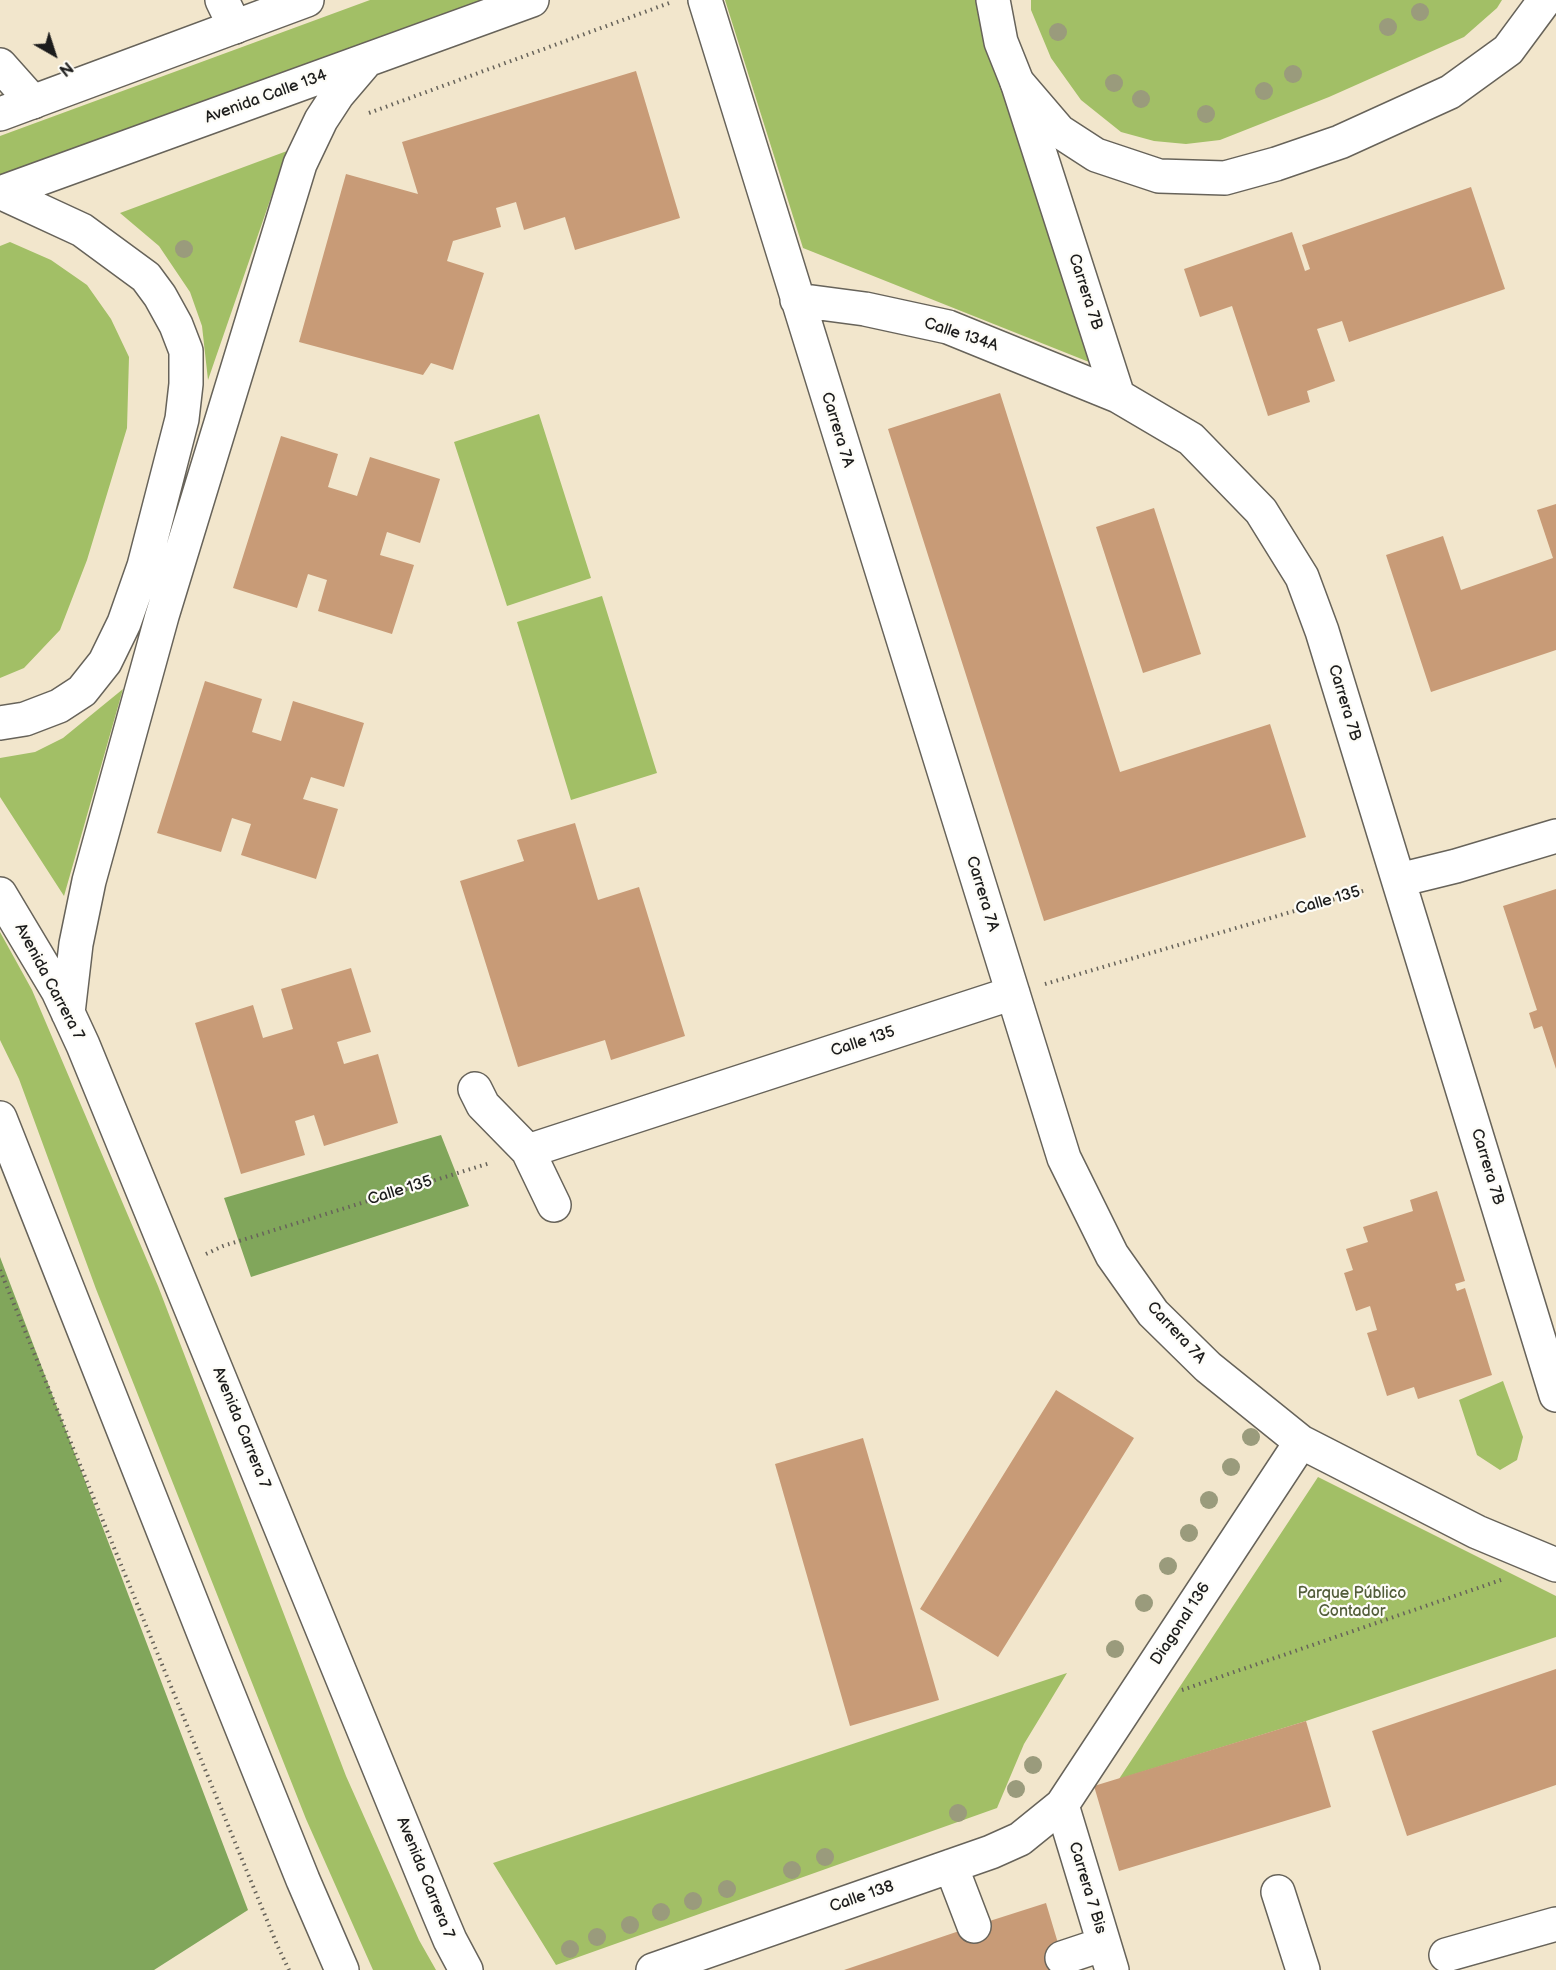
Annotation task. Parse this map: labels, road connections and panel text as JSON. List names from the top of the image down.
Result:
{
  "streets": {
    "street": [
      "Avenida Calle 134",
      "Carrera 7B",
      "Calle 134A",
      "Carrera 7A",
      "Calle 135",
      "Avenida Carrera 7",
      "Diagonal 136",
      "Carrera 7 Bis",
      "Calle 138"
    ]
  },
  "crossings": [
    ["Carrera 7B", "Calle 134A"],
    ["Carrera 7B", "Calle 135"],
    ["Calle 134A", "Carrera 7A"],
    ["Carrera 7A", "Calle 135"],
    ["Carrera 7A", "Diagonal 136"],
    ["Calle 135", "Avenida Carrera 7"],
    ["Diagonal 136", "Carrera 7 Bis"],
    ["Diagonal 136", "Calle 138"],
    ["Carrera 7 Bis", "Calle 138"]
  ],
  "parks": ["Parque Público Contador"],
  "north": "bottom right"
}
